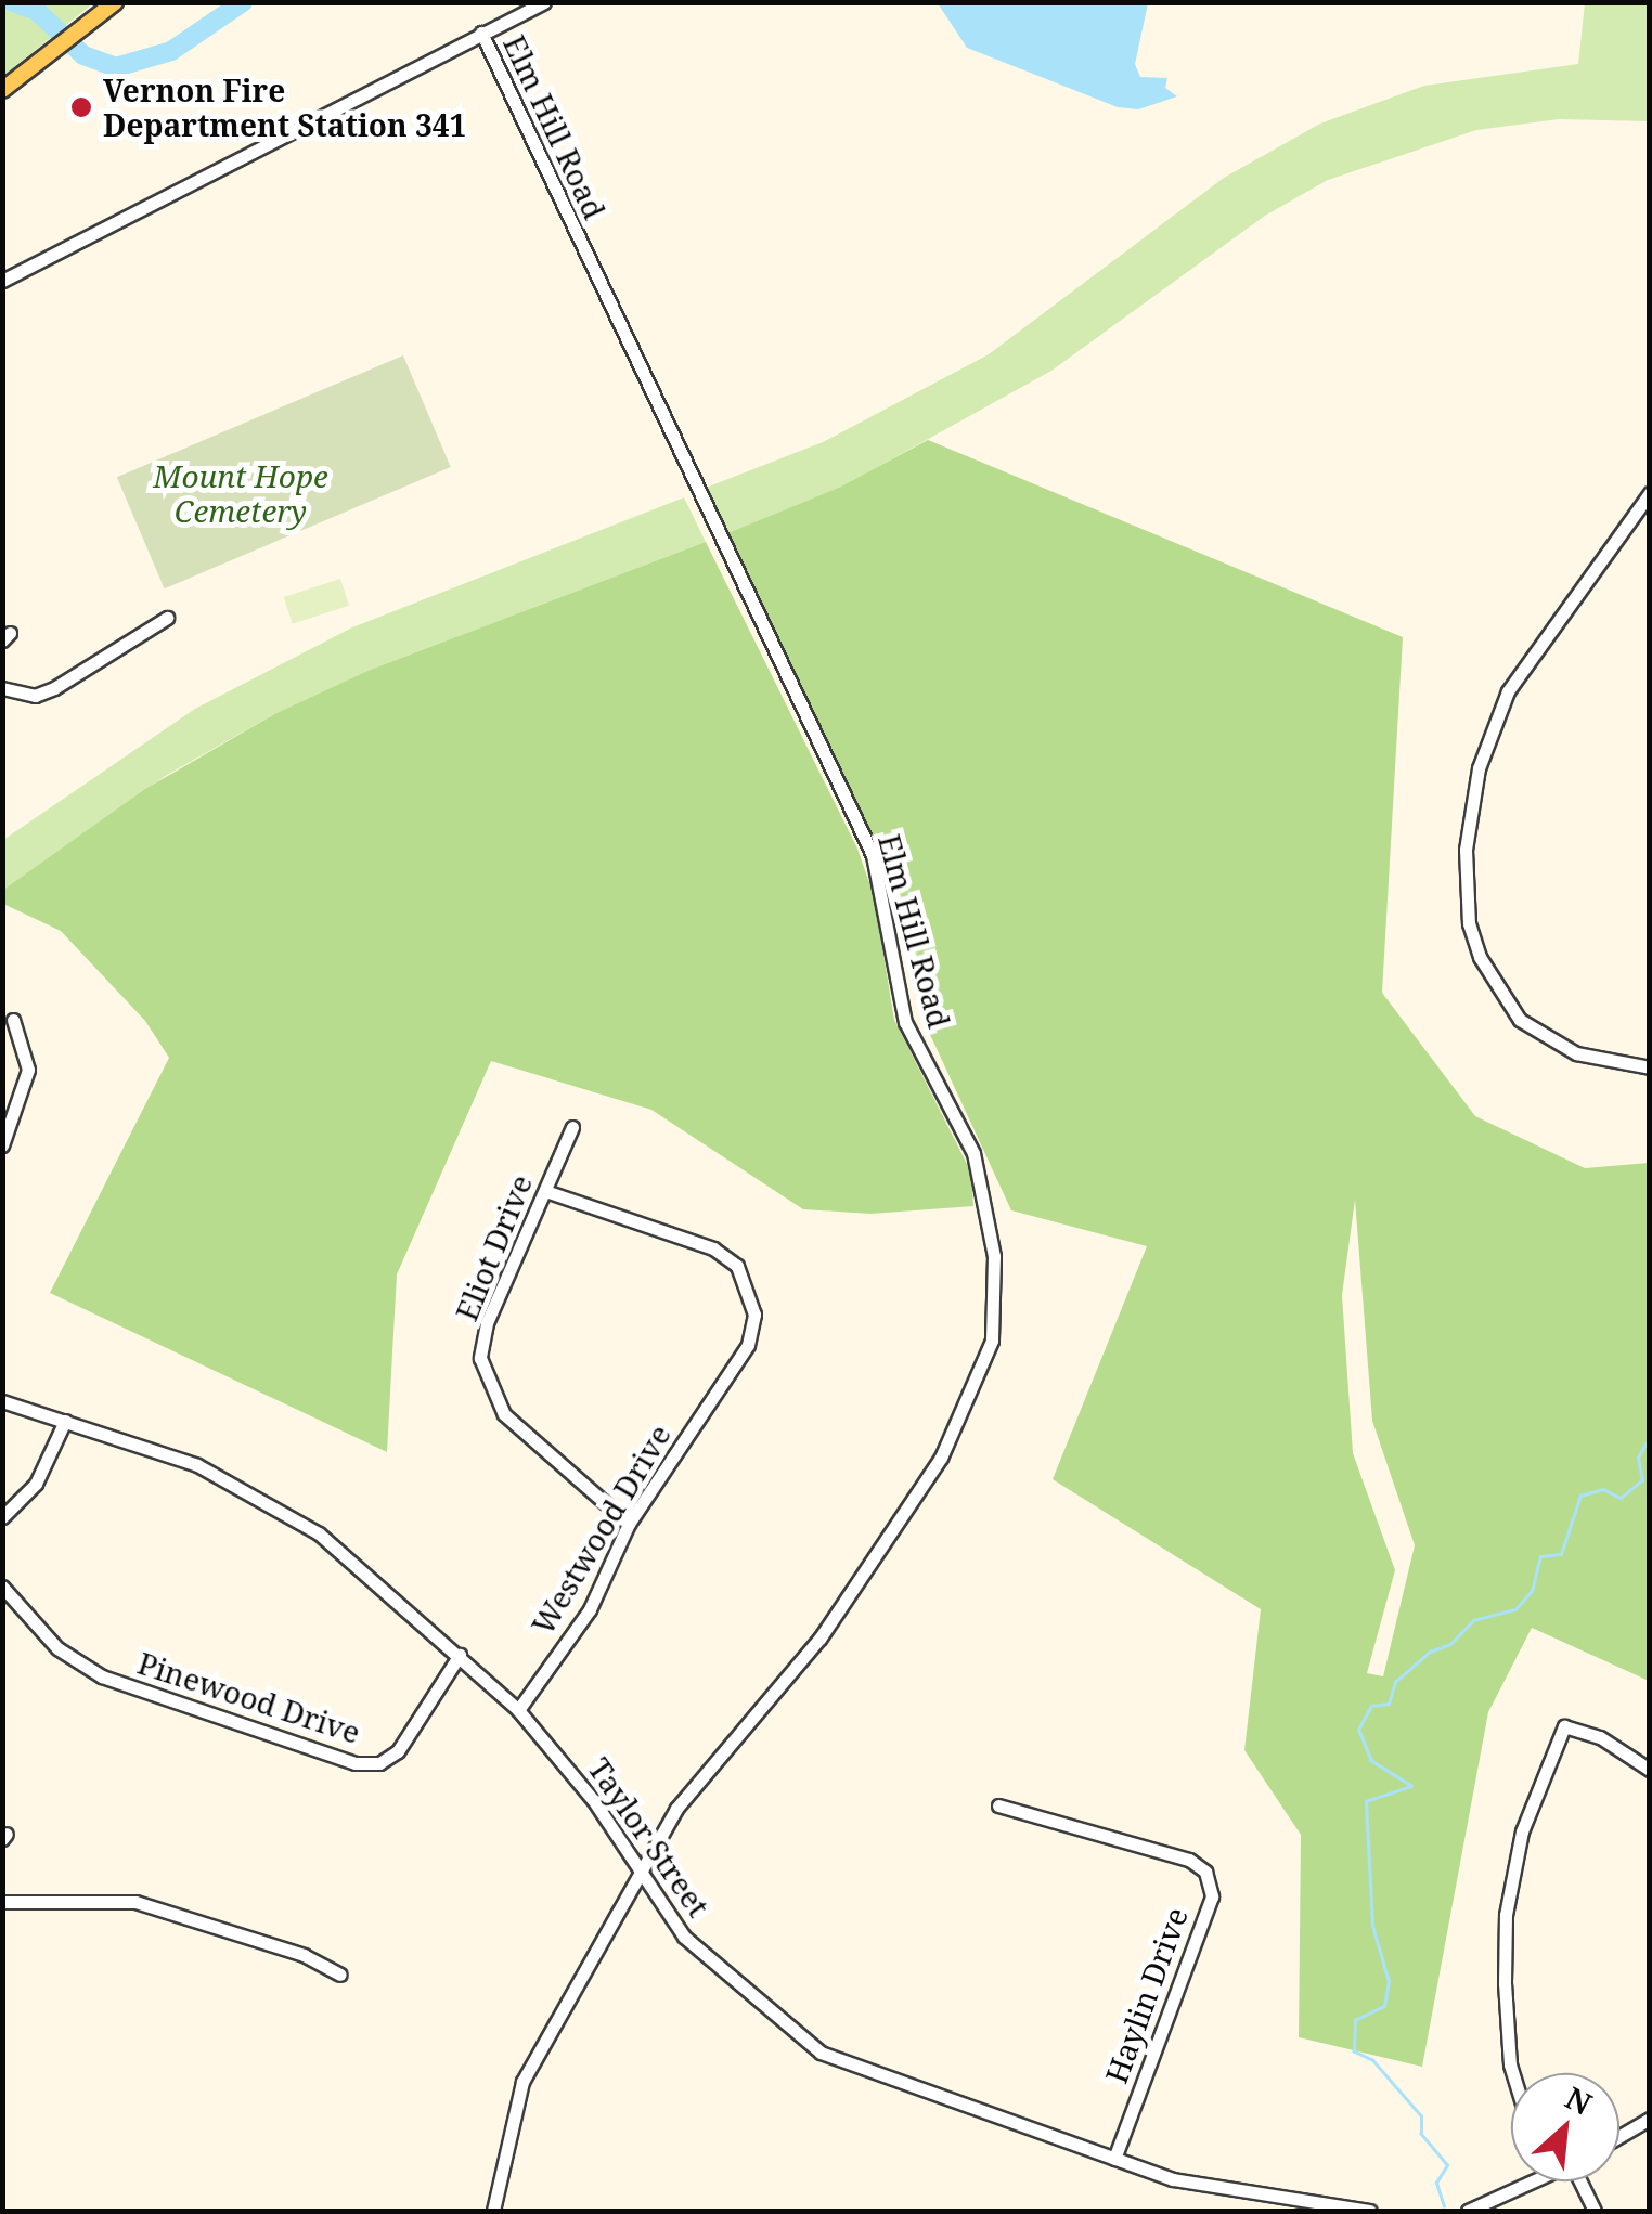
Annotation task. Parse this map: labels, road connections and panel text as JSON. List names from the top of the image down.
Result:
{
  "streets": {
    "street": [
      "Elm Hill Road",
      "Eliot Drive",
      "Westwood Drive",
      "Pinewood Drive",
      "Taylor Street",
      "Haylin Drive"
    ]
  },
  "crossings": [
    ["Elm Hill Road", "Taylor Street"],
    ["Eliot Drive", "Westwood Drive"],
    ["Westwood Drive", "Taylor Street"],
    ["Pinewood Drive", "Taylor Street"],
    ["Taylor Street", "Haylin Drive"]
  ],
  "parks": ["Mount Hope Cemetery"],
  "places": ["Vernon Fire Department Station 341"],
  "north": "top right"
}
